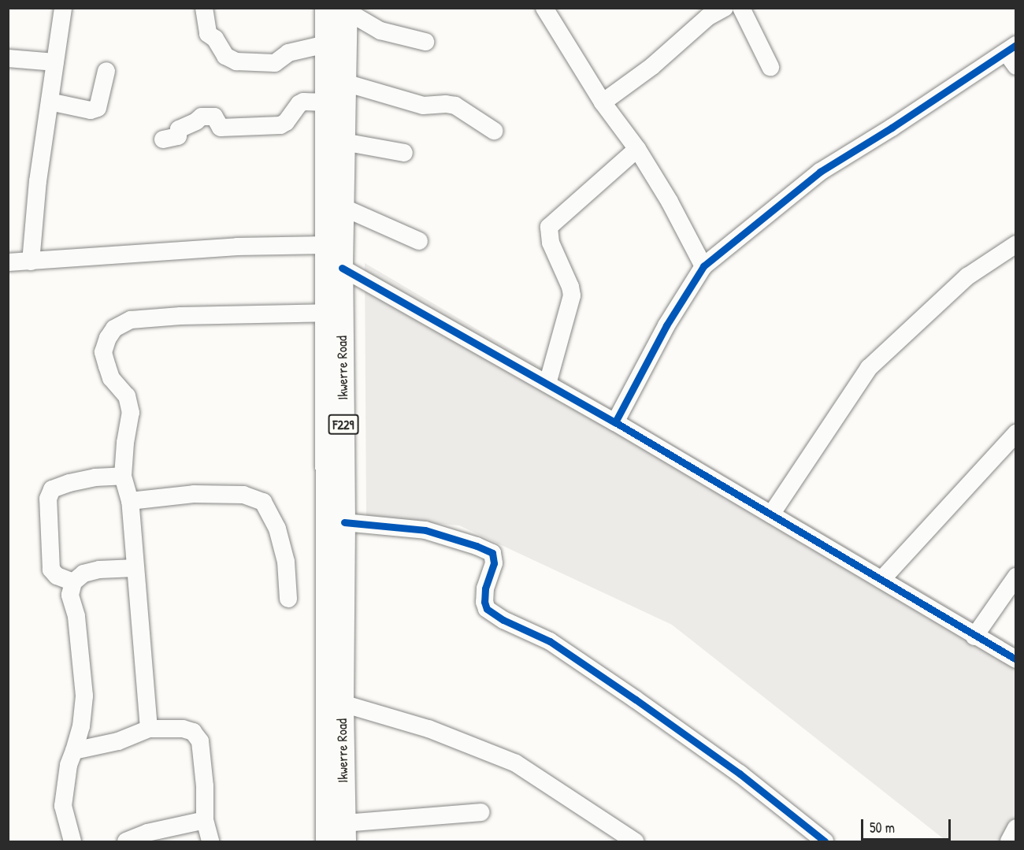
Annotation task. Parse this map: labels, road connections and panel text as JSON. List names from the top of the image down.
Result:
{
  "streets": {
    "main road": ["Ikwerre Road", "F229"]
  },
  "scale_bar": "50 m"
}
